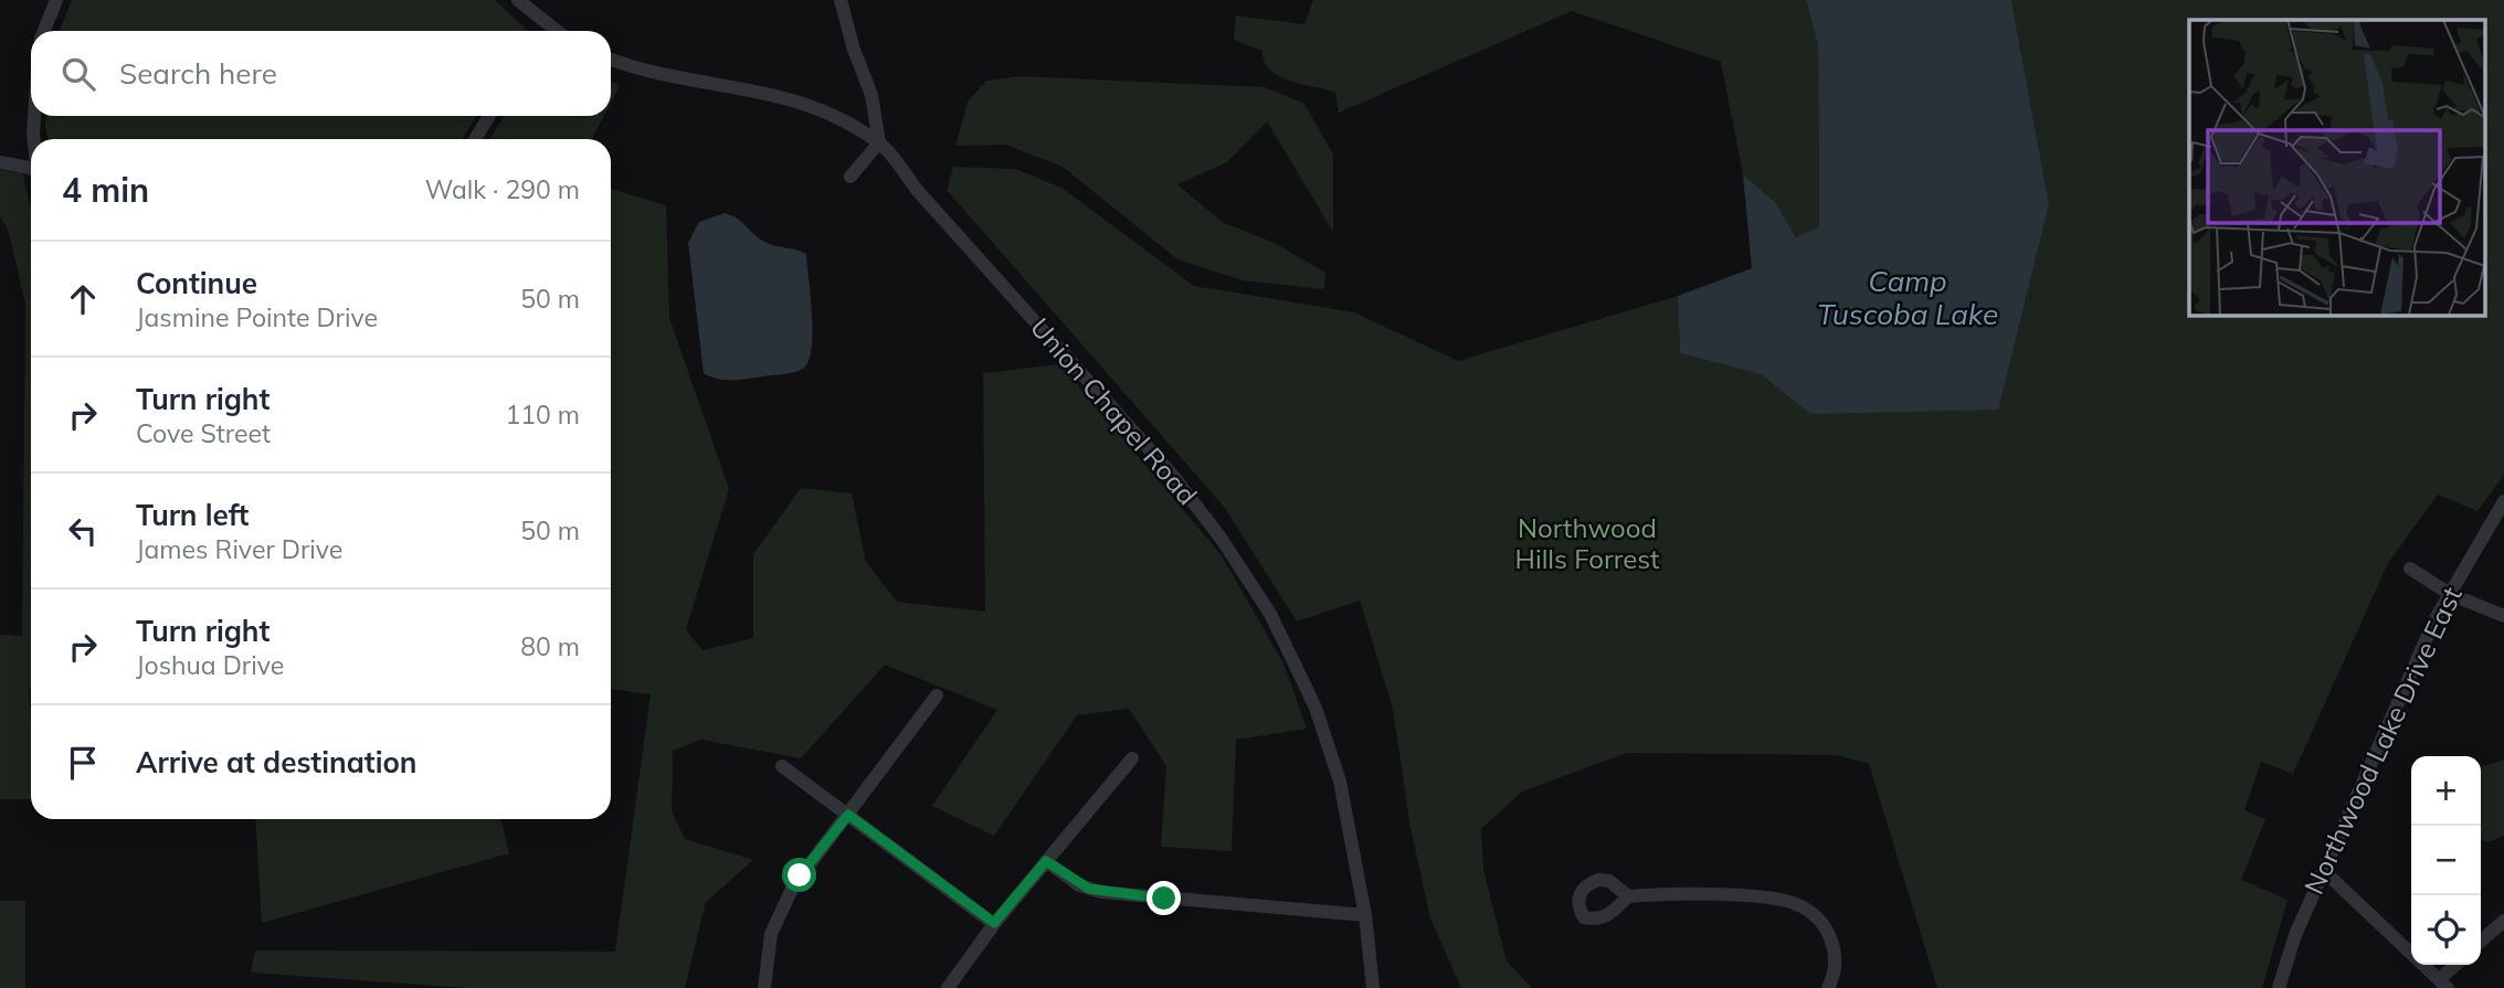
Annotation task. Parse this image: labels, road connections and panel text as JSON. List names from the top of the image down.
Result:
{
  "streets": {
    "street": ["Union Chapel Road", "Northwood Lake Drive East"]
  },
  "water": ["Camp Tuscoba Lake"],
  "parks": ["Northwood Hills Forrest"],
  "page": {
    "search": "Search here",
    "heading": ["4 min", "Walk · 290 m"],
    "list": [
      ["Continue", "Jasmine Pointe Drive", "50 m"],
      ["Turn right", "Cove Street", "110 m"],
      ["Turn left", "James River Drive", "50 m"],
      ["Turn right", "Joshua Drive", "80 m"],
      "Arrive at destination"
    ],
    "map_buttons": ["+", "−"]
  }
}
